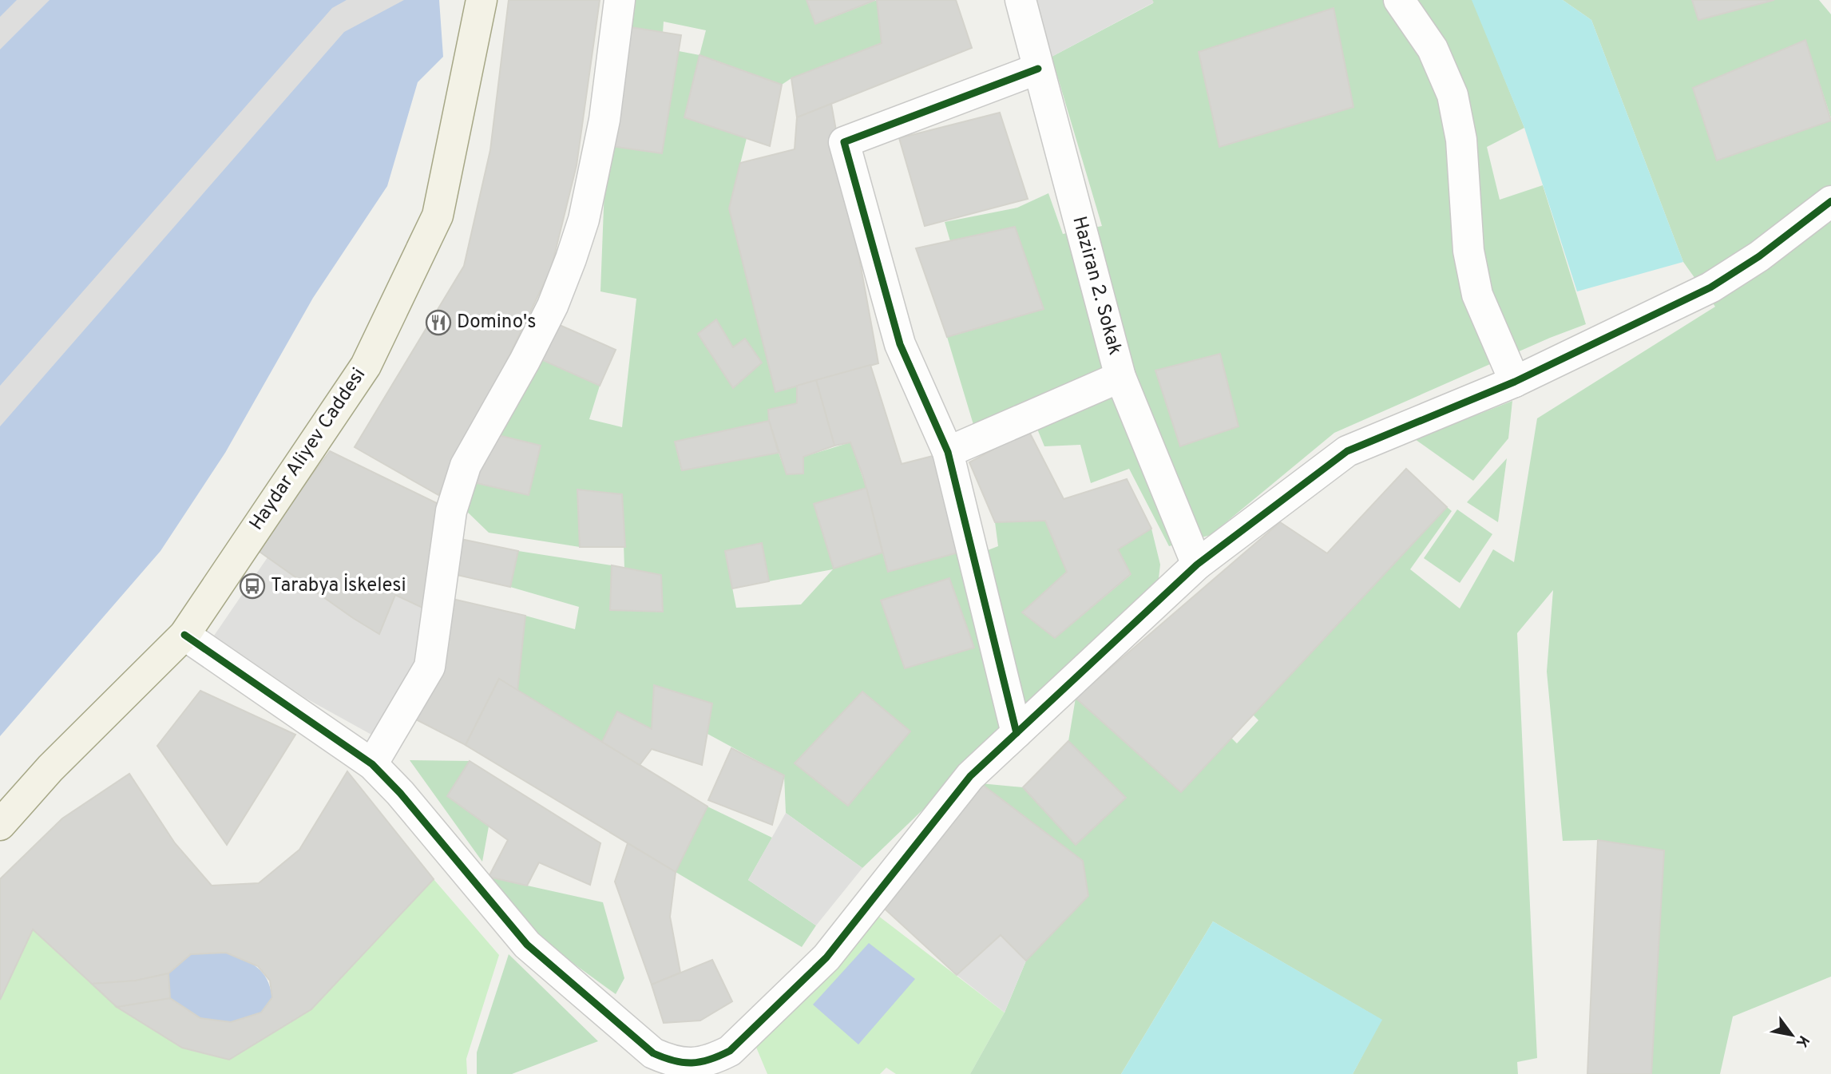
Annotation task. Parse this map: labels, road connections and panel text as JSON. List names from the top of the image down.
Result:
{
  "streets": {
    "main road": ["Haydar Aliyev Caddesi"],
    "street": ["Haziran 2. Sokak"]
  },
  "places": {
    "restaurant": ["Domino's"],
    "bus stop": ["Tarabya İskelesi"]
  },
  "north": "bottom right"
}
